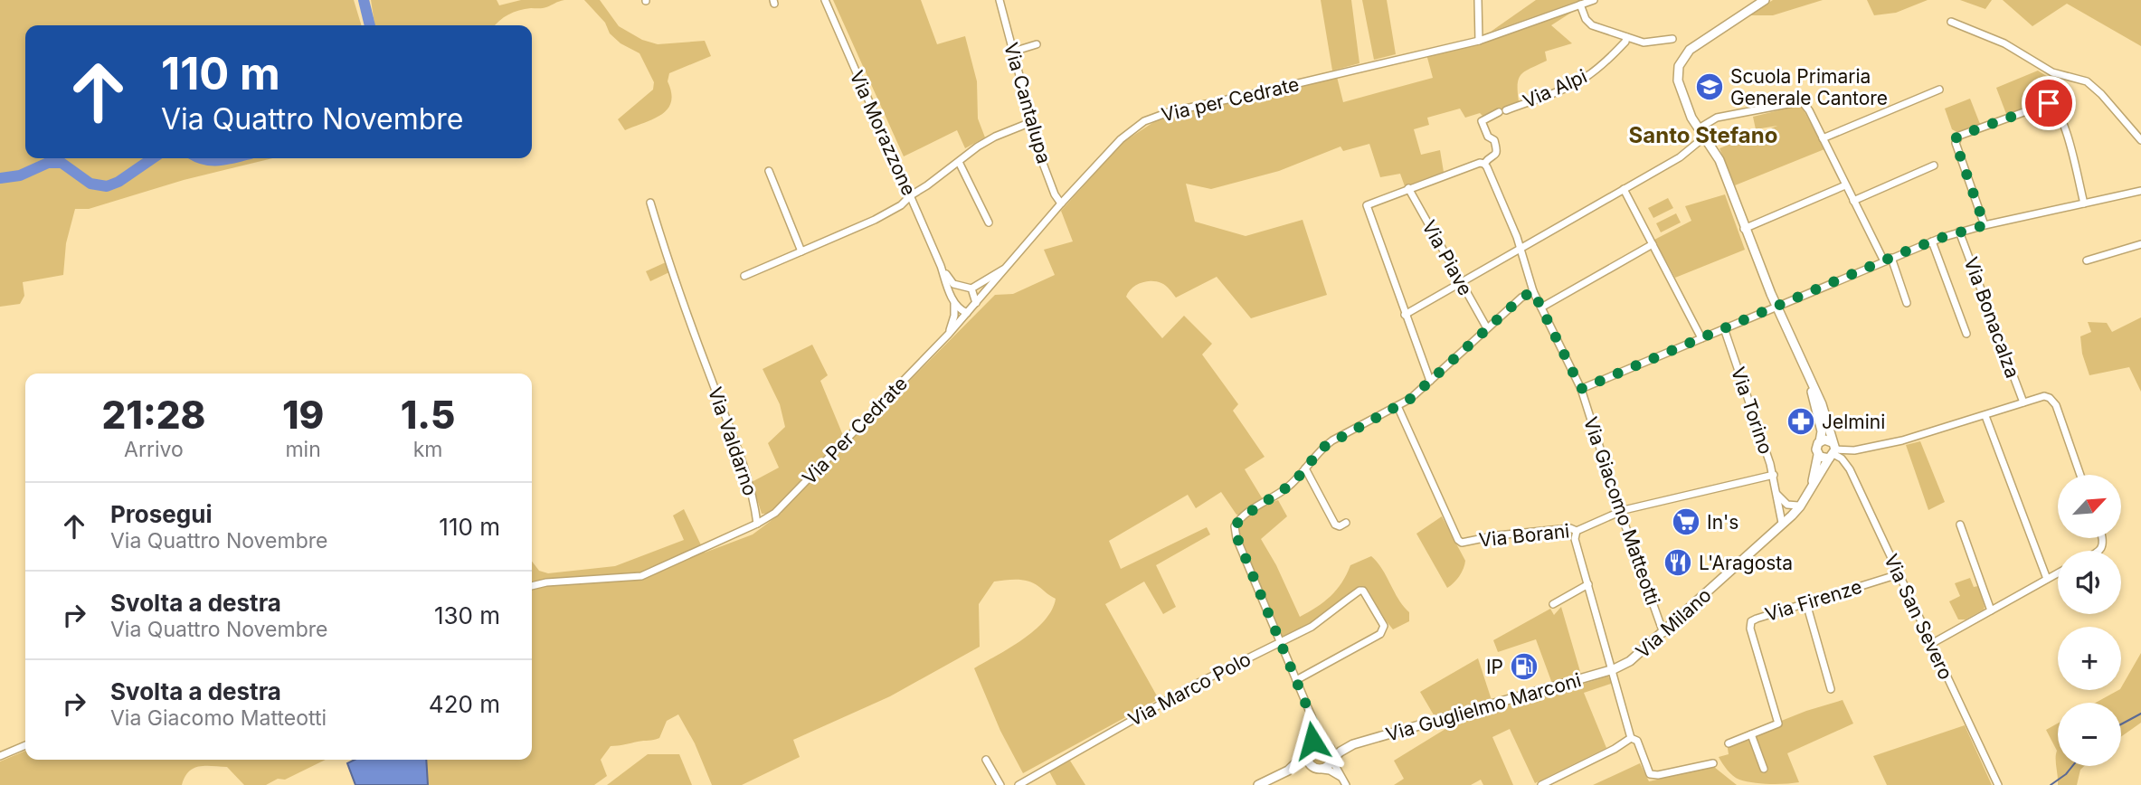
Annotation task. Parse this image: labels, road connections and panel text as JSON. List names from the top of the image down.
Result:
{
  "streets": {
    "street": [
      "Via Alpi",
      "Via per Cedrate",
      "Via Cantalupa",
      "Via Morazzone",
      "Via Piave",
      "Via Bonacalza",
      "Via Torino",
      "Via Per Cedrate",
      "Via Valdarno",
      "Via Giacomo Matteotti",
      "Via Borani",
      "Via Firenze",
      "Via San Severo",
      "Via Milano",
      "Via Marco Polo",
      "Via Guglielmo Marconi"
    ]
  },
  "crossings": [
    ["Via Alpi", "Via Giacomo Matteotti"],
    ["Via per Cedrate", "Via Cantalupa"],
    ["Via per Cedrate", "Via Morazzone"],
    ["Via per Cedrate", "Via Per Cedrate"],
    ["Via Morazzone", "Via Per Cedrate"],
    ["Via Bonacalza", "Via Torino"],
    ["Via Bonacalza", "Via Giacomo Matteotti"],
    ["Via Torino", "Via Borani"],
    ["Via Torino", "Via Milano"],
    ["Via Per Cedrate", "Via Valdarno"],
    ["Via Giacomo Matteotti", "Via Borani"],
    ["Via Giacomo Matteotti", "Via Milano"],
    ["Via Firenze", "Via San Severo"],
    ["Via San Severo", "Via Milano"],
    ["Via Milano", "Via Guglielmo Marconi"]
  ],
  "districts": ["Santo Stefano"],
  "places": {
    "school or university": ["Scuola Primaria Generale Cantore"],
    "pharmacy": ["Jelmini"],
    "supermarket": ["In's"],
    "restaurant": ["L'Aragosta"],
    "fuel station": ["IP"]
  },
  "north": "top right",
  "page": {
    "turn": ["110 m", "Via Quattro Novembre"],
    "eta": [
      "21:28",
      "Arrivo",
      "19",
      "min",
      "1.5",
      "km"
    ],
    "map_buttons": ["+", "−"],
    "list": [
      {
        "name": "Prosegui",
        "note": "Via Quattro Novembre",
        "value": "110 m"
      },
      {
        "name": "Svolta a destra",
        "note": "Via Quattro Novembre",
        "value": "130 m"
      },
      {
        "name": "Svolta a destra",
        "note": "Via Giacomo Matteotti",
        "value": "420 m"
      }
    ]
  }
}
